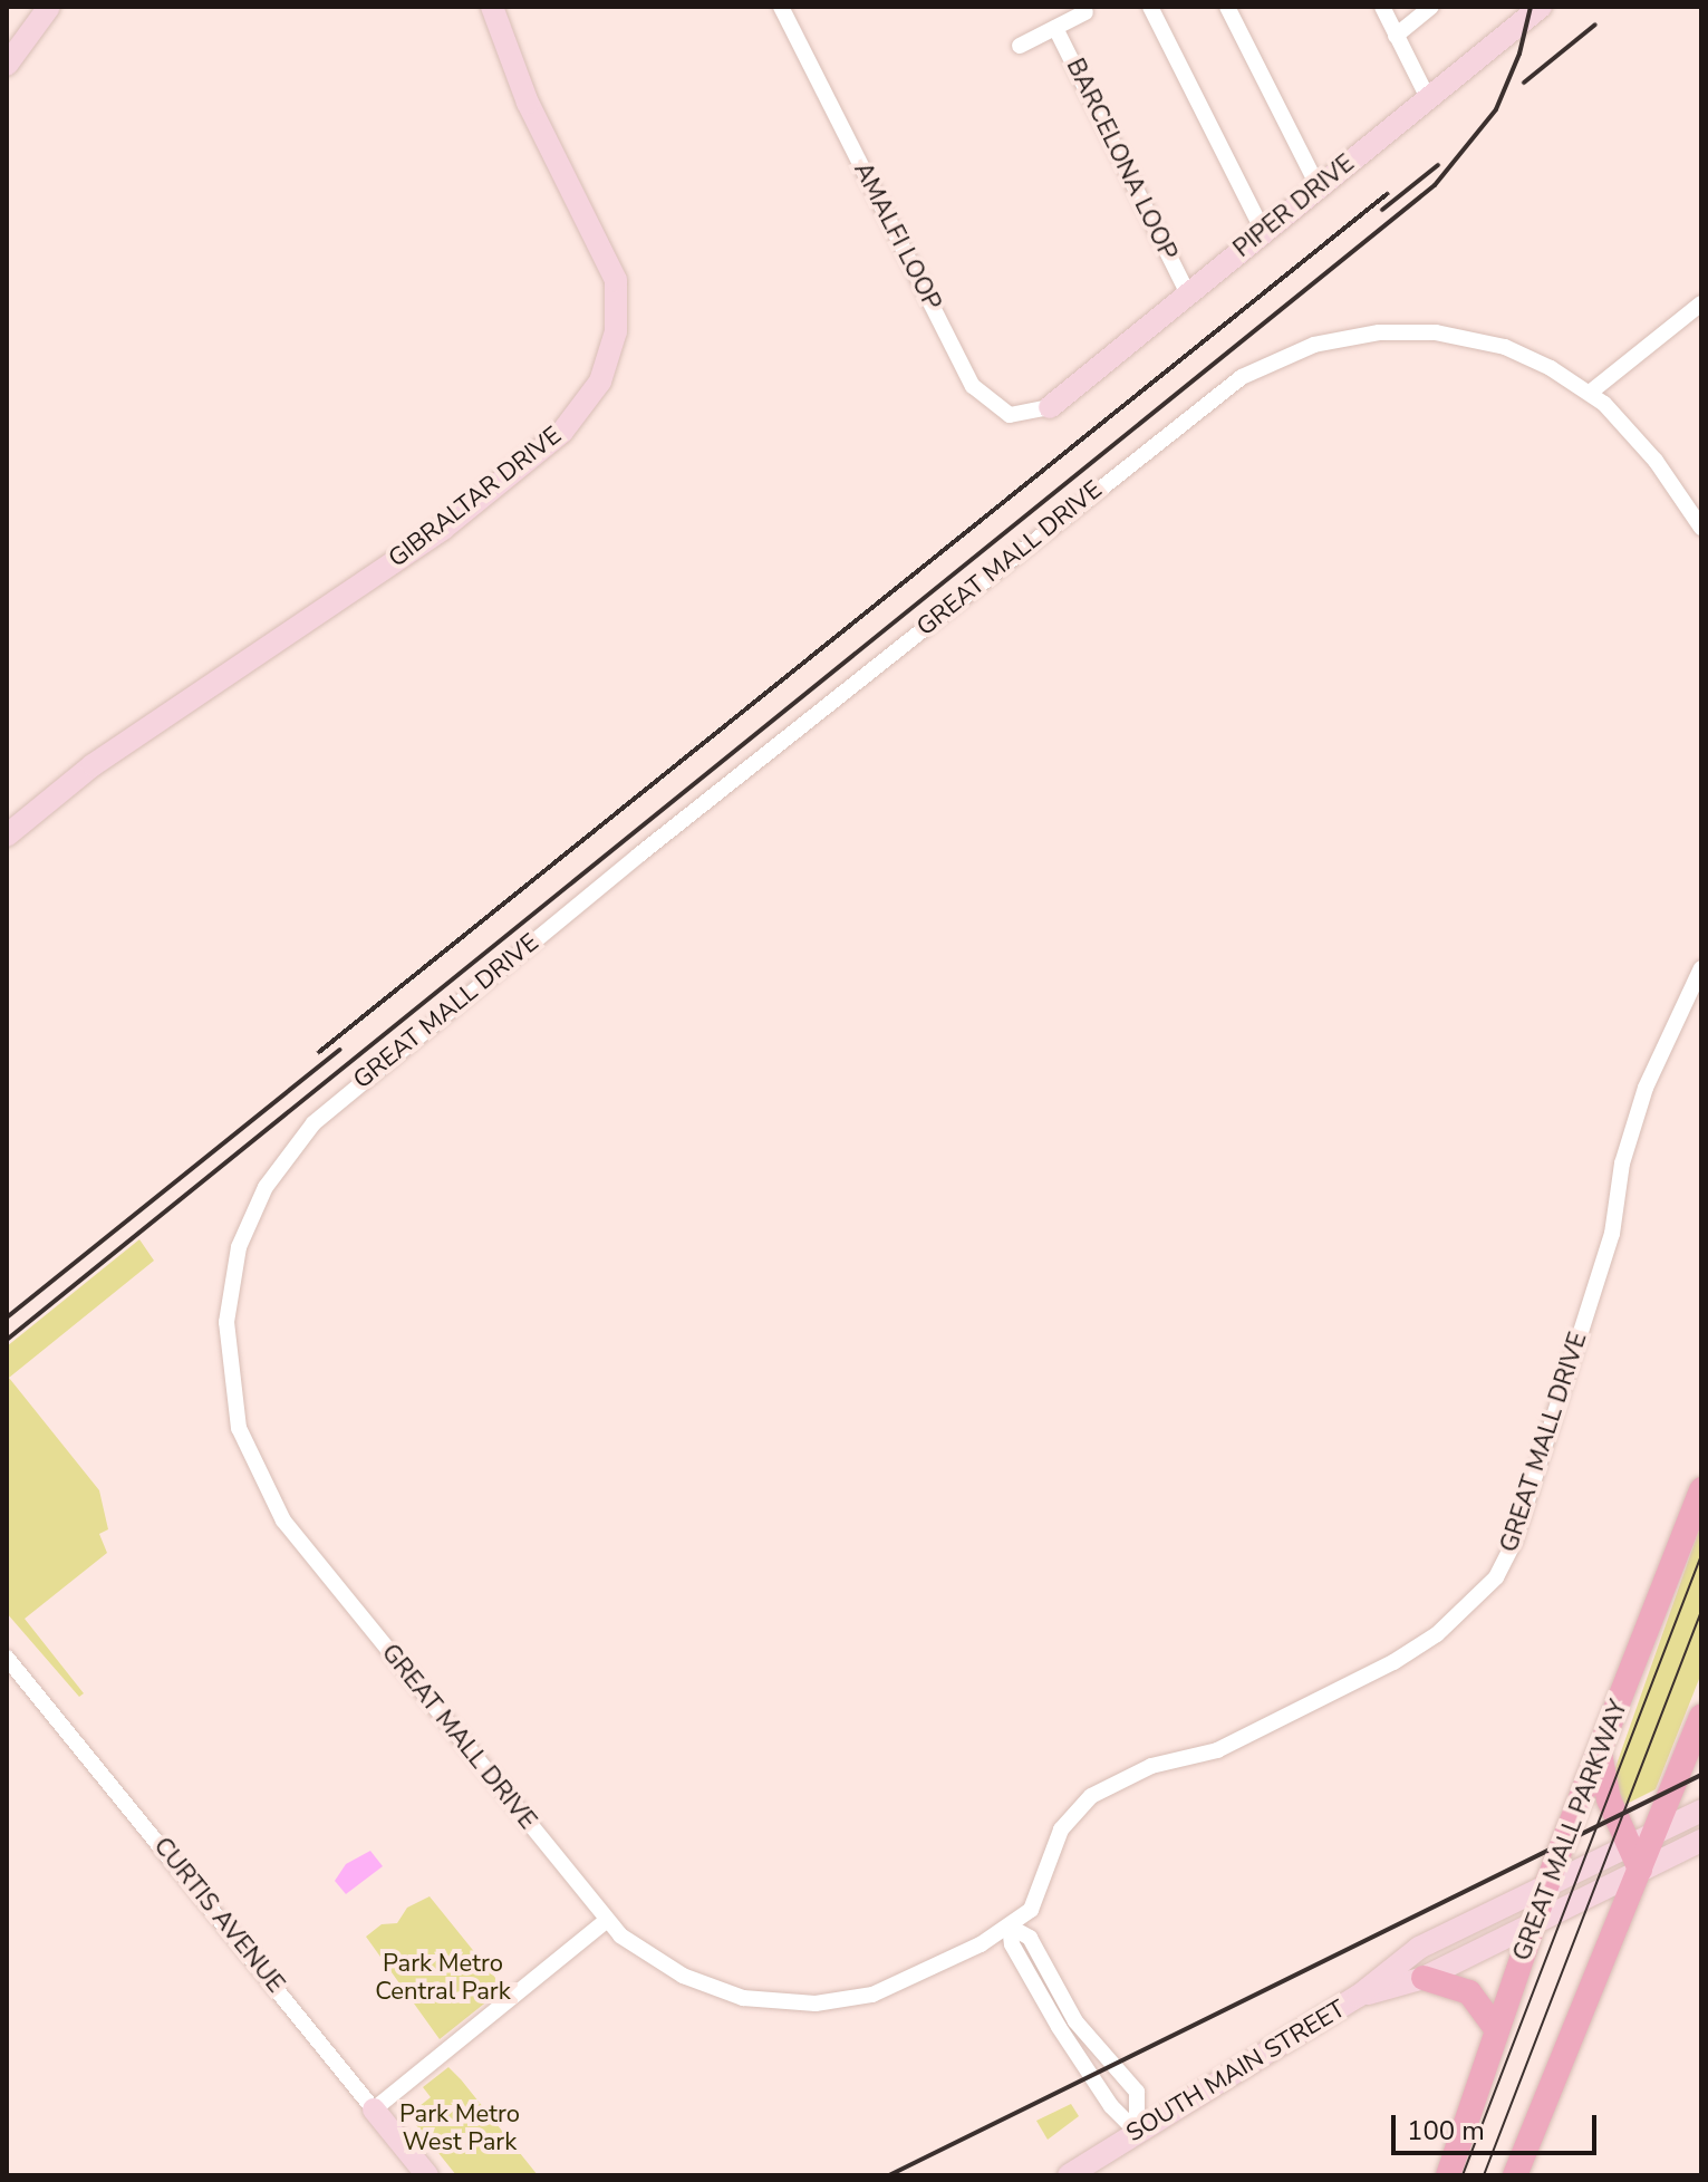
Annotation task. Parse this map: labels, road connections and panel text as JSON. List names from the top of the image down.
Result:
{
  "streets": {
    "main road": ["GREAT MALL PARKWAY"],
    "street": [
      "BARCELONA LOOP",
      "PIPER DRIVE",
      "AMALFI LOOP",
      "GIBRALTAR DRIVE",
      "GREAT MALL DRIVE",
      "CURTIS AVENUE",
      "SOUTH MAIN STREET"
    ]
  },
  "crossings": [
    ["BARCELONA LOOP", "PIPER DRIVE"],
    ["PIPER DRIVE", "AMALFI LOOP"],
    ["GREAT MALL PARKWAY", "SOUTH MAIN STREET"]
  ],
  "parks": ["Park Metro Central Park", "Park Metro West Park"],
  "scale_bar": "100 m"
}
